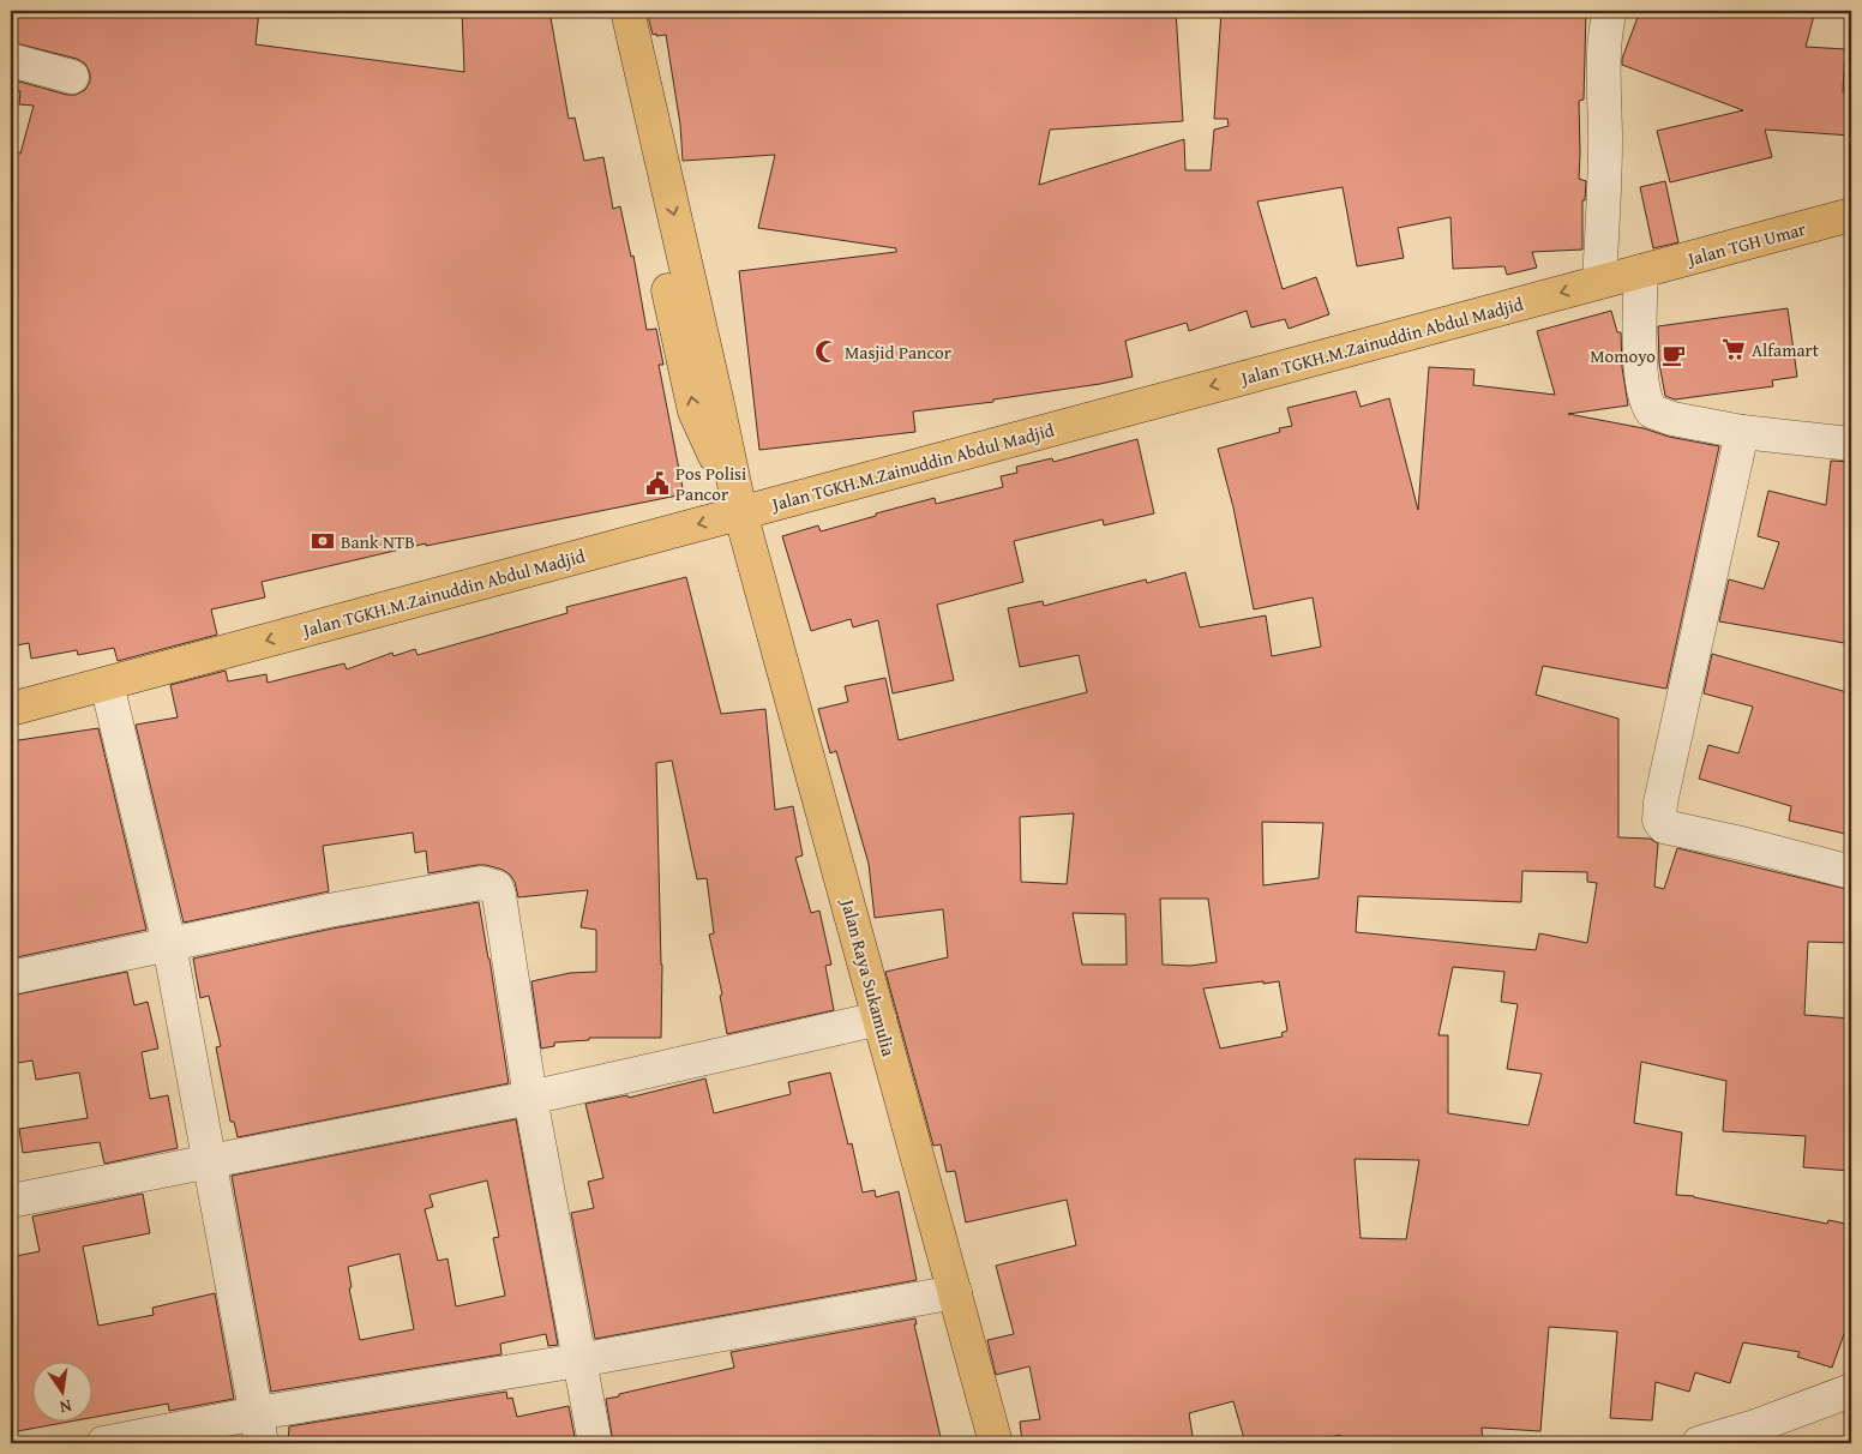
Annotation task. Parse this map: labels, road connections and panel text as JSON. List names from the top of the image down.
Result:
{
  "streets": {
    "main road": ["Jalan TGH Umar", "Jalan TGKH.M.Zainuddin Abdul Madjid", "Jalan Raya Sukamulia"]
  },
  "crossings": [
    ["Jalan TGH Umar", "Jalan TGKH.M.Zainuddin Abdul Madjid"],
    ["Jalan TGKH.M.Zainuddin Abdul Madjid", "Jalan Raya Sukamulia"]
  ],
  "one_way": ["Jalan TGKH.M.Zainuddin Abdul Madjid"],
  "places": {
    "supermarket": ["Alfamart"],
    "mosque": ["Masjid Pancor"],
    "cafe": ["Momoyo"],
    "public building": ["Pos Polisi Pancor"],
    "bank": ["Bank NTB"]
  },
  "north": "bottom"
}
